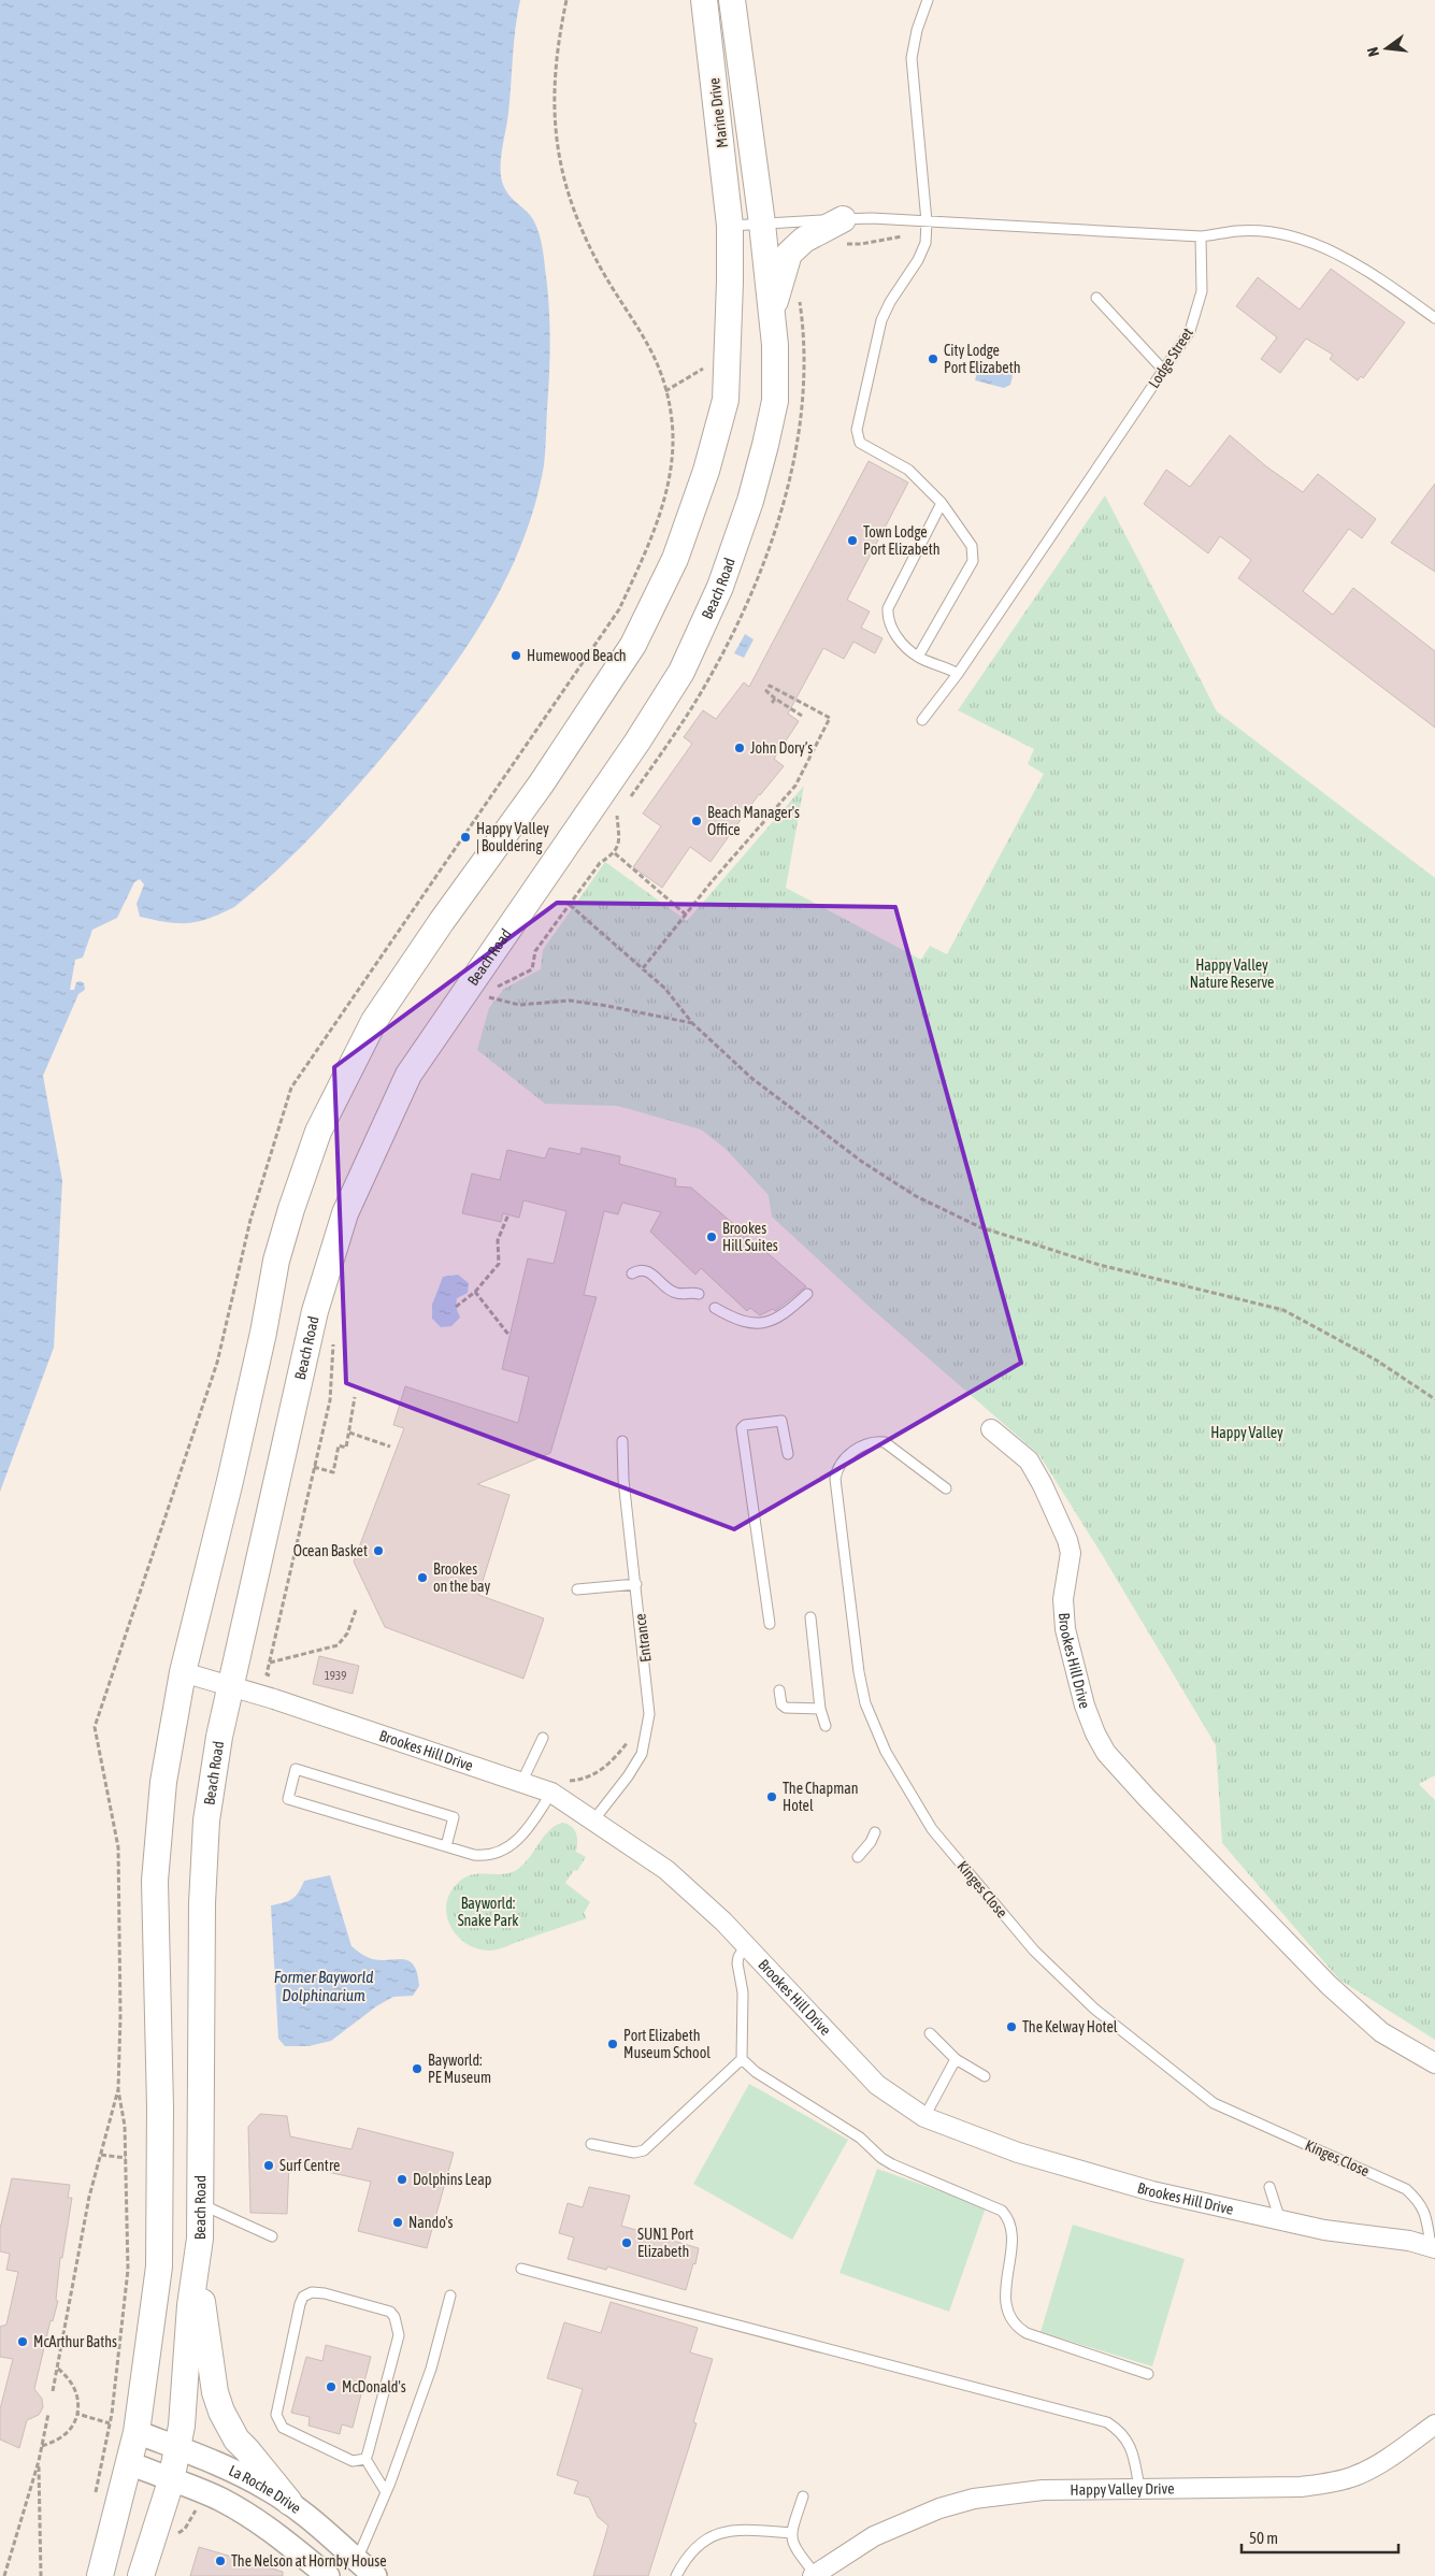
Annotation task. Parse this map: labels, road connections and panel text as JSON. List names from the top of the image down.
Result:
{
  "streets": {
    "main road": ["Marine Drive", "Beach Road"],
    "street": ["Brookes Hill Drive", "Happy Valley Drive", "La Roche Drive"],
    "lane": ["Lodge Street", "Entrance", "Kinges Close"]
  },
  "crossings": [
    ["Marine Drive", "Beach Road"],
    ["Beach Road", "Brookes Hill Drive"],
    ["Beach Road", "La Roche Drive"],
    ["Entrance", "Brookes Hill Drive"],
    ["Brookes Hill Drive", "Kinges Close"]
  ],
  "water": ["Former Bayworld Dolphinarium"],
  "parks": ["Happy Valley Nature Reserve", "Happy Valley", "Bayworld: Snake Park"],
  "places": [
    "City Lodge Port Elizabeth",
    "Town Lodge Port Elizabeth",
    "Humewood Beach",
    "John Dory’s",
    "Beach Manager's Office",
    "Happy Valley | Bouldering",
    "Brookes Hill Suites",
    "Ocean Basket",
    "Brookes on the bay",
    "The Chapman Hotel",
    "The Kelway Hotel",
    "Port Elizabeth Museum School",
    "Bayworld: PE Museum",
    "Surf Centre",
    "Dolphins Leap",
    "Nando's",
    "SUN1 Port Elizabeth",
    "McArthur Baths",
    "McDonald's",
    "The Nelson at Hornby House"
  ],
  "house_numbers": ["1939"],
  "scale_bar": "50 m",
  "north": "left"
}
